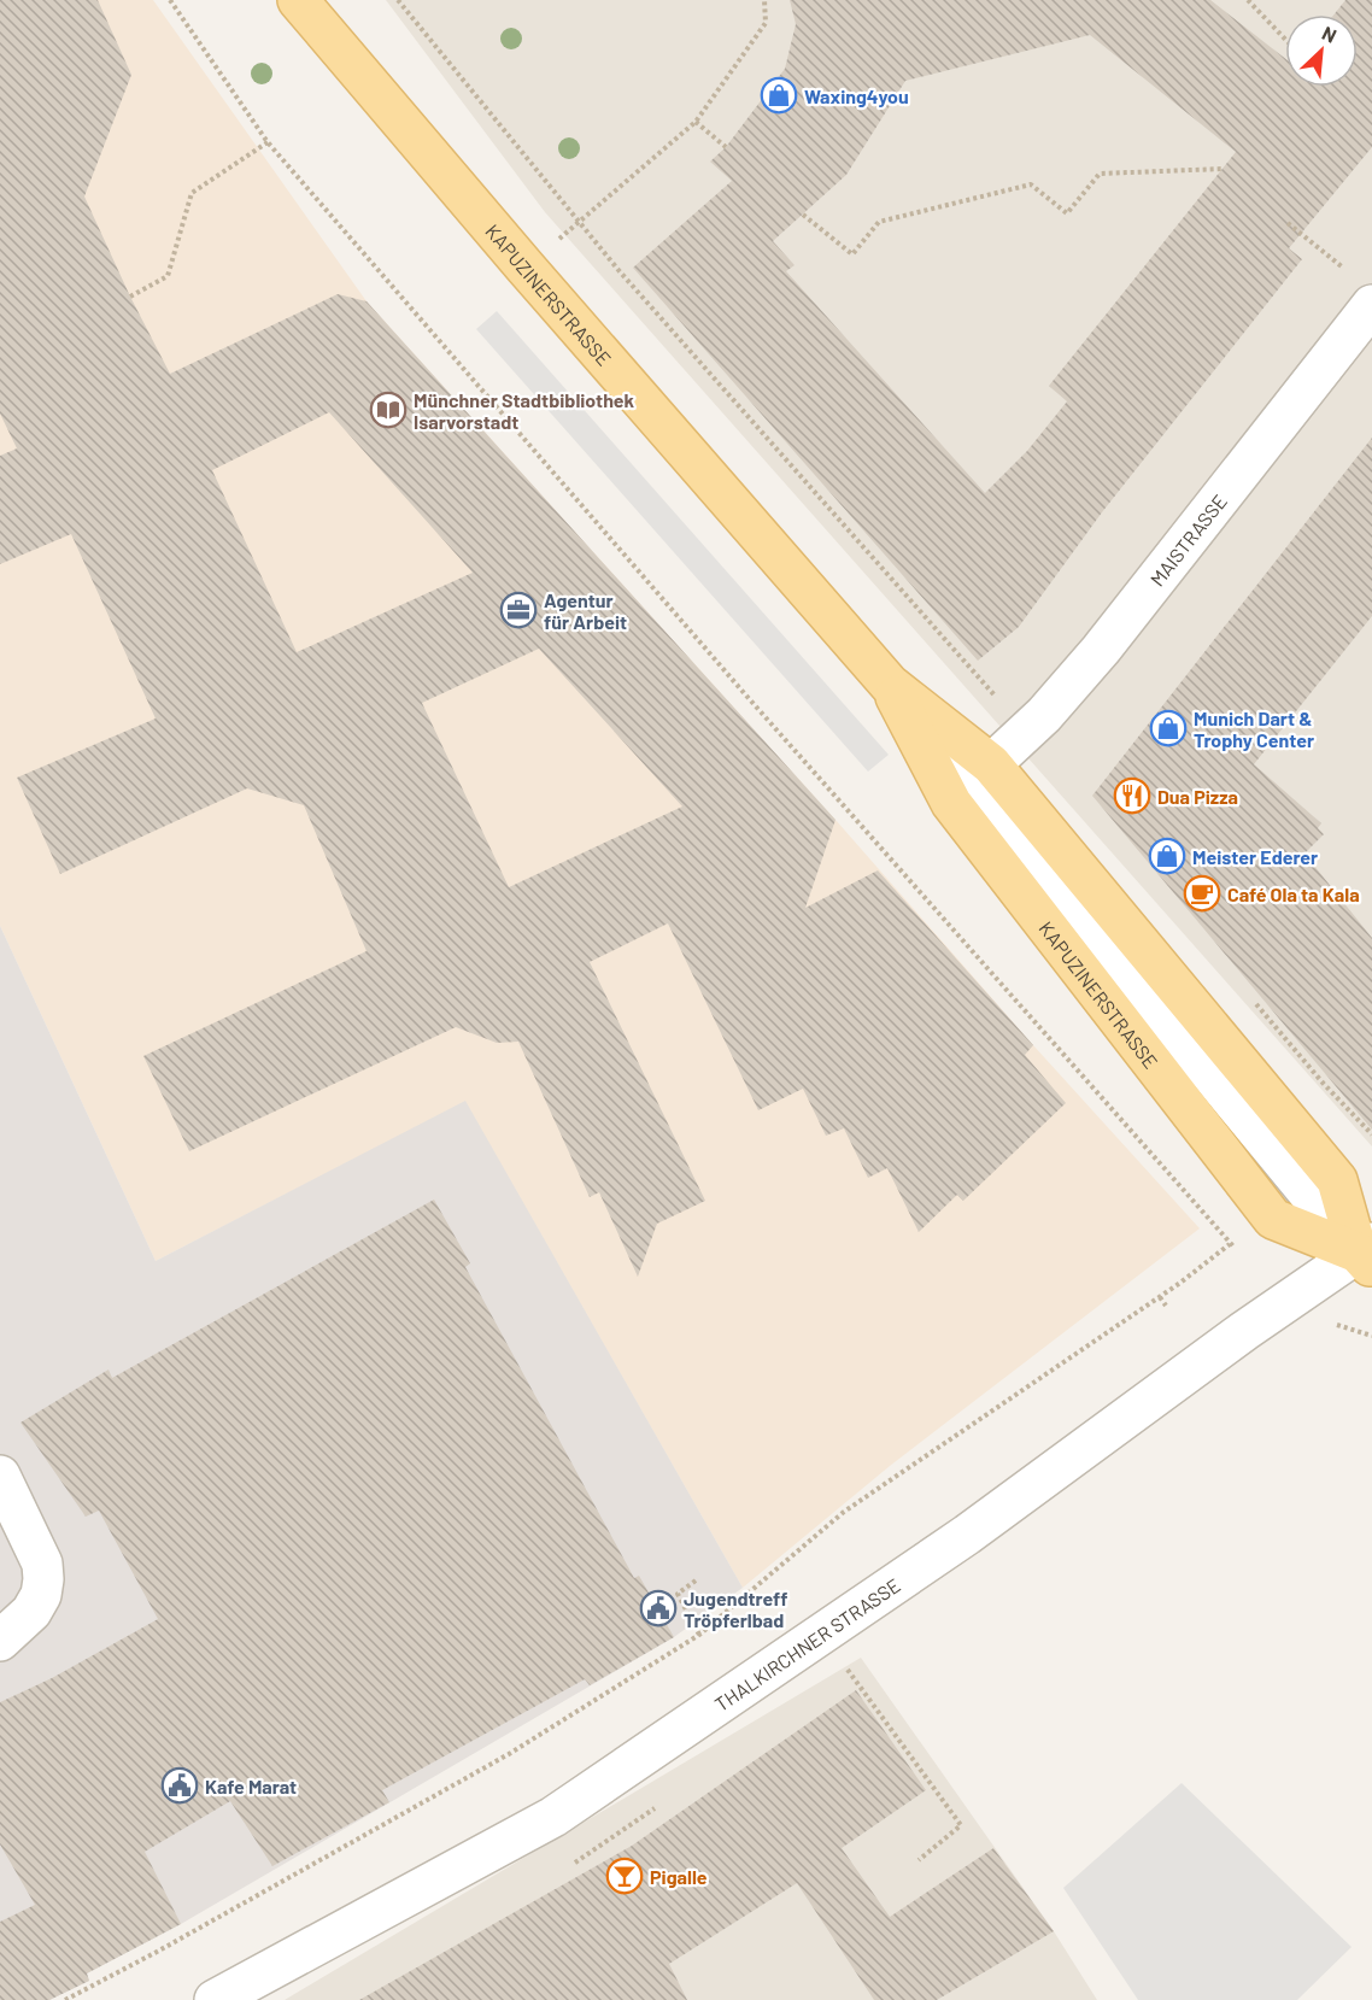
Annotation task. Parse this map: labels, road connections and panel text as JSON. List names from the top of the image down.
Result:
{
  "streets": {
    "main road": ["KAPUZINERSTRASSE"],
    "street": ["MAISTRASSE", "THALKIRCHNER STRASSE"]
  },
  "crossings": [
    ["KAPUZINERSTRASSE", "MAISTRASSE"],
    ["KAPUZINERSTRASSE", "THALKIRCHNER STRASSE"]
  ],
  "places": {
    "shop": ["Waxing4you", "Munich Dart & Trophy Center", "Meister Ederer"],
    "library": ["Münchner Stadtbibliothek Isarvorstadt"],
    "office": ["Agentur für Arbeit"],
    "restaurant": ["Dua Pizza"],
    "cafe": ["Café Ola ta Kala"],
    "public building": ["Jugendtreff Tröpferlbad", "Kafe Marat"],
    "bar": ["Pigalle"]
  },
  "north": "top right"
}
